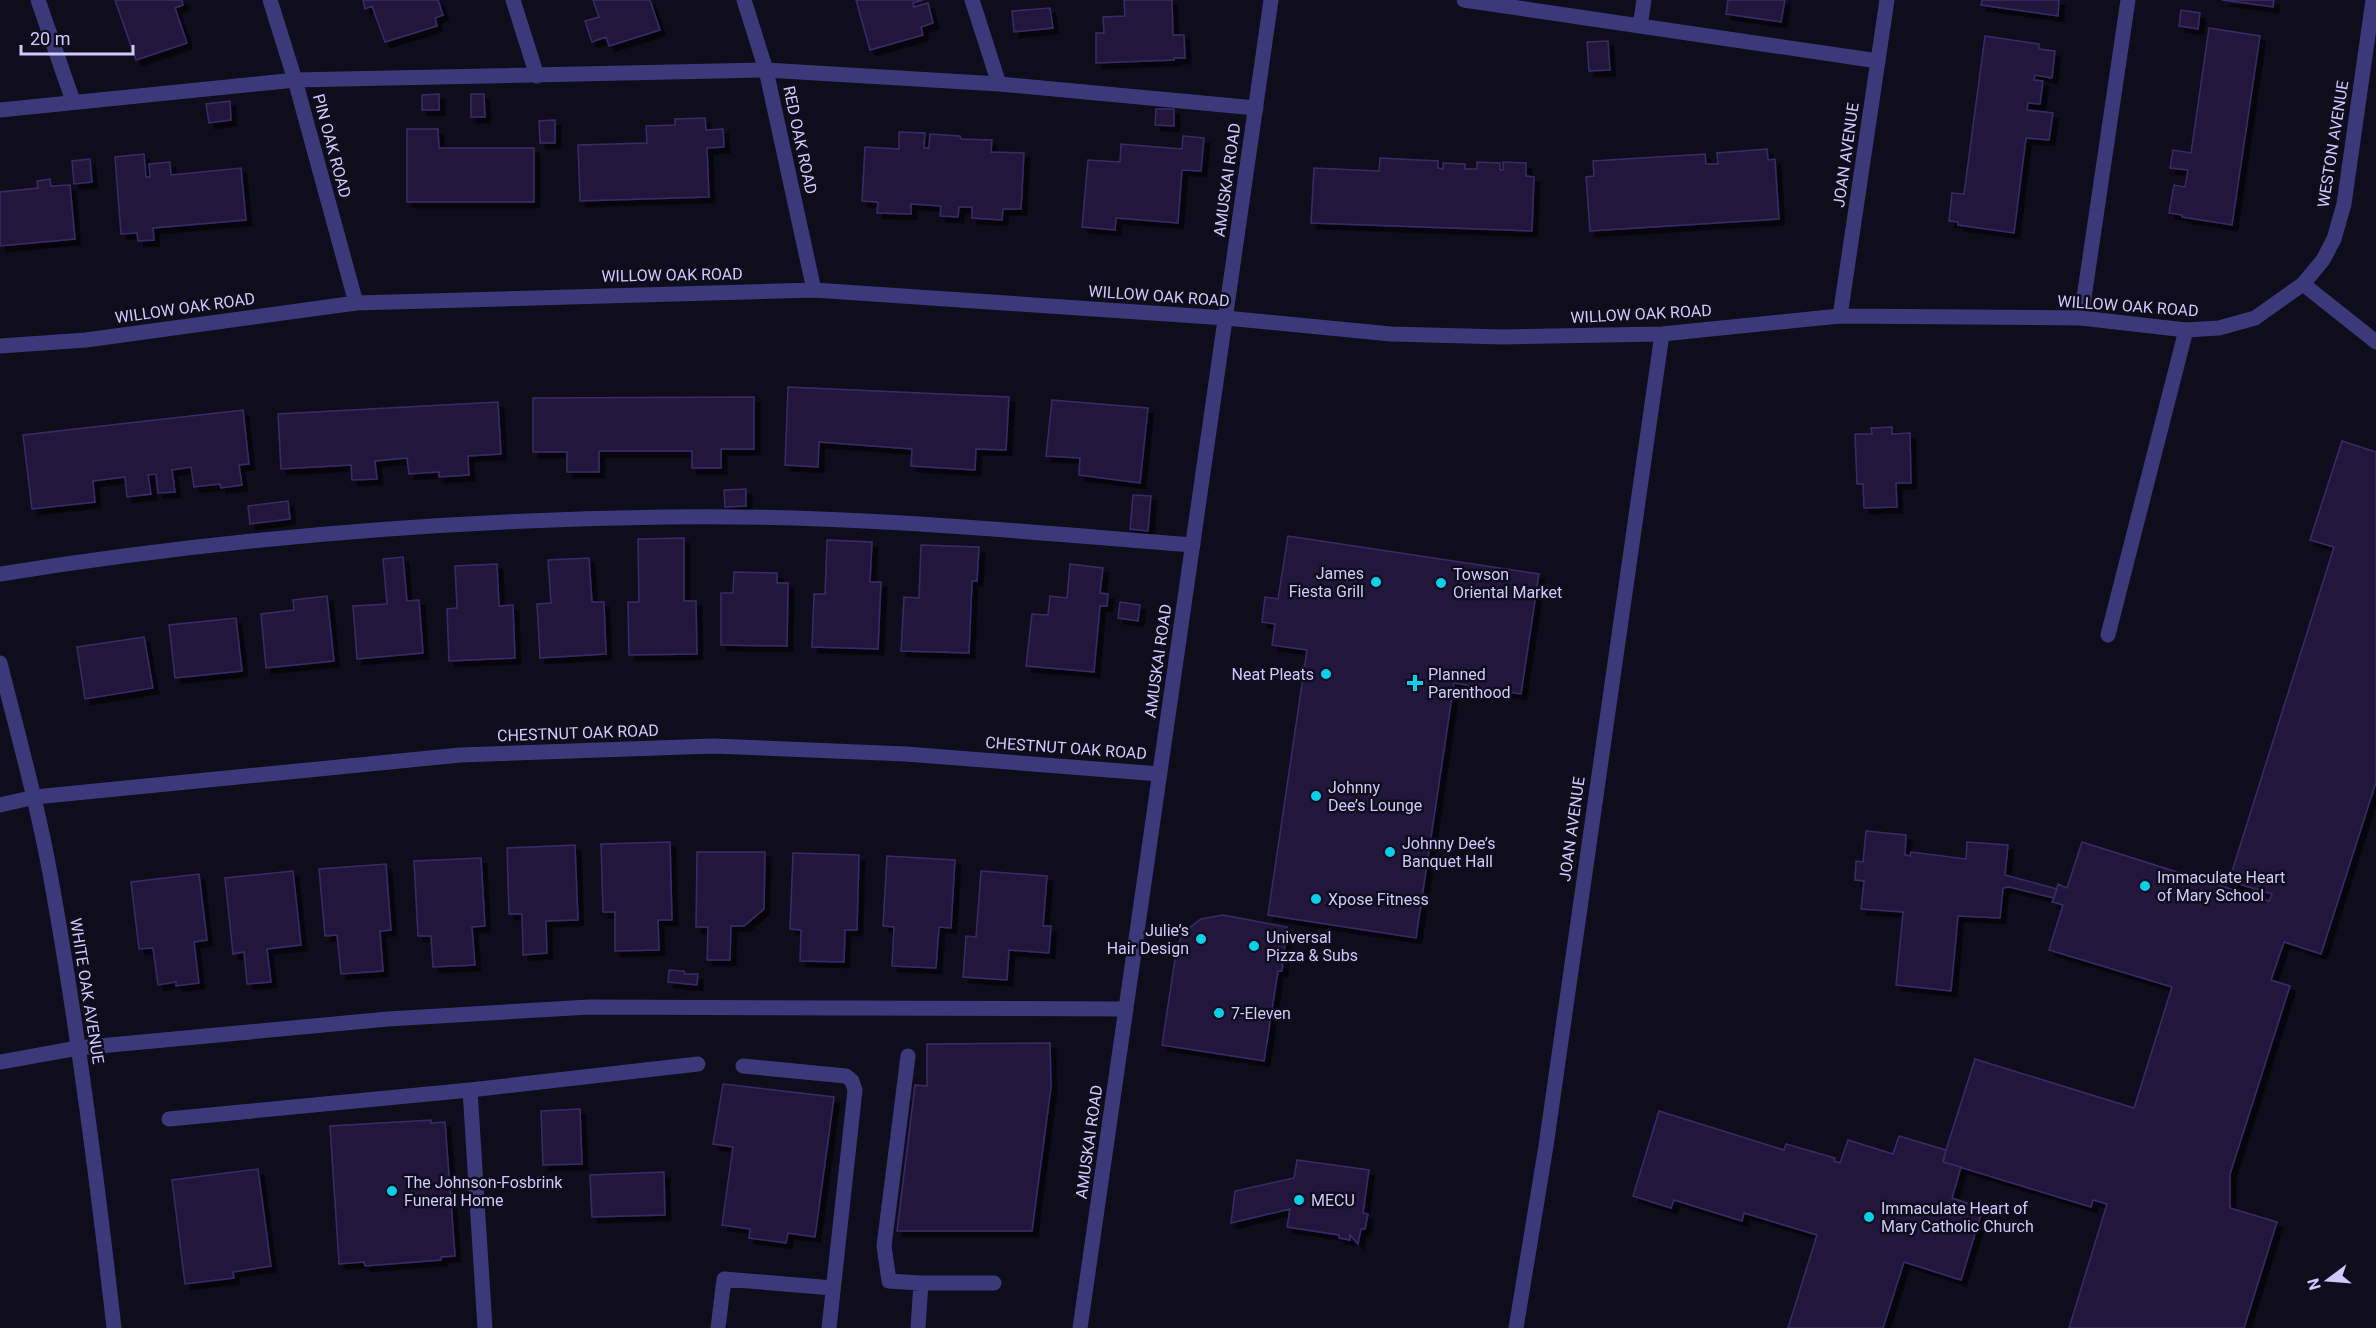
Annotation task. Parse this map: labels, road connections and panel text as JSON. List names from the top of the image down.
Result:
{
  "streets": {
    "street": [
      "RED OAK ROAD",
      "WESTON AVENUE",
      "PIN OAK ROAD",
      "JOAN AVENUE",
      "AMUSKAI ROAD",
      "WILLOW OAK ROAD",
      "CHESTNUT OAK ROAD",
      "WHITE OAK AVENUE"
    ]
  },
  "crossings": [
    ["RED OAK ROAD", "WILLOW OAK ROAD"],
    ["WESTON AVENUE", "WILLOW OAK ROAD"],
    ["PIN OAK ROAD", "WILLOW OAK ROAD"],
    ["JOAN AVENUE", "WILLOW OAK ROAD"],
    ["AMUSKAI ROAD", "WILLOW OAK ROAD"],
    ["AMUSKAI ROAD", "CHESTNUT OAK ROAD"],
    ["CHESTNUT OAK ROAD", "WHITE OAK AVENUE"]
  ],
  "places": {
    "other": [
      "James Fiesta Grill",
      "Towson Oriental Market",
      "Neat Pleats",
      "Johnny Dee’s Lounge",
      "Johnny Dee’s Banquet Hall",
      "Immaculate Heart of Mary School",
      "Xpose Fitness",
      "Julie’s Hair Design",
      "Universal Pizza & Subs",
      "7-Eleven",
      "The Johnson-Fosbrink Funeral Home",
      "MECU",
      "Immaculate Heart of Mary Catholic Church"
    ],
    "health": ["Planned Parenthood"]
  },
  "scale_bar": "20 m",
  "north": "left"
}
